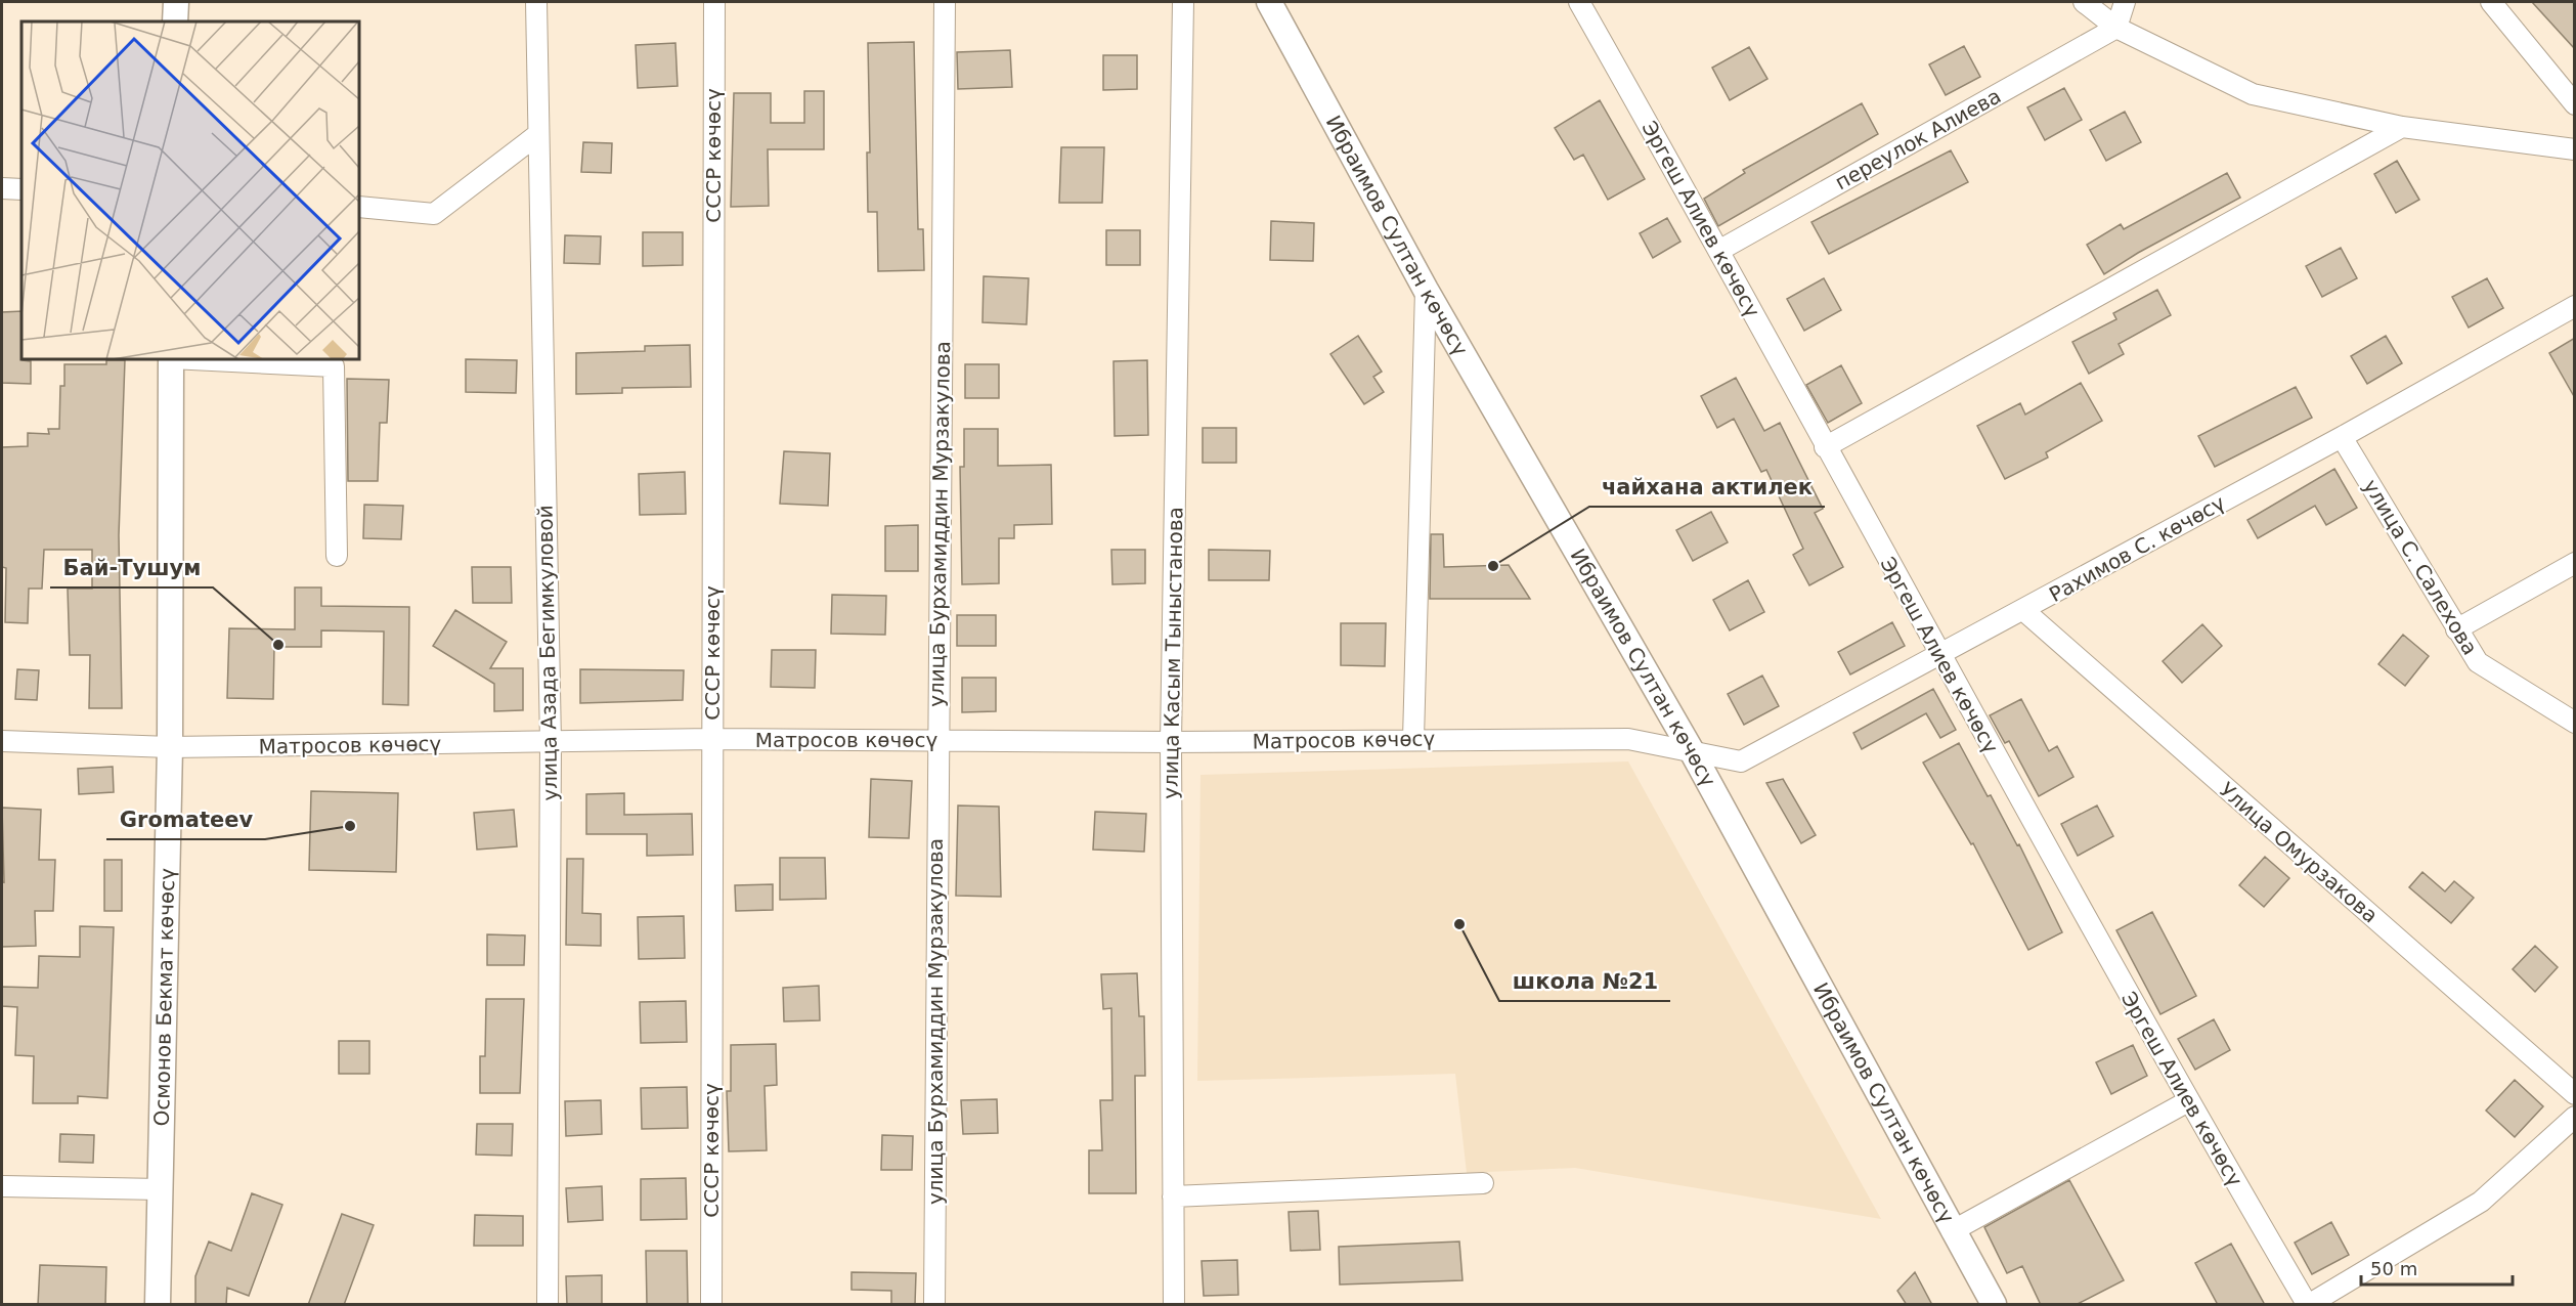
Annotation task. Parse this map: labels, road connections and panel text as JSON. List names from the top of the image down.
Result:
{
  "streets": {
    "main road": ["Ибраимов Султан көчөсү", "Осмонов Бекмат көчөсү"],
    "street": [
      "переулок Алиева",
      "СССР көчөсү",
      "Эргеш Алиев көчөсү",
      "улица Бурхамиддин Мурзакулова",
      "Рахимов С. көчөсү",
      "улица С. Салехова",
      "улица Азада Бегимкуловой",
      "улица Касым Тыныстанова",
      "Матросов көчөсү",
      "Улица Омурзакова"
    ]
  },
  "crossings": [
    ["переулок Алиева", "Эргеш Алиев көчөсү"],
    ["СССР көчөсү", "Матросов көчөсү"],
    ["Эргеш Алиев көчөсү", "Рахимов С. көчөсү"],
    ["Ибраимов Султан көчөсү", "Рахимов С. көчөсү"],
    ["Ибраимов Султан көчөсү", "Матросов көчөсү"],
    ["улица Бурхамиддин Мурзакулова", "Матросов көчөсү"],
    ["Рахимов С. көчөсү", "улица С. Салехова"],
    ["Рахимов С. көчөсү", "Матросов көчөсү"],
    ["Рахимов С. көчөсү", "Улица Омурзакова"],
    ["улица Азада Бегимкуловой", "Матросов көчөсү"],
    ["улица Касым Тыныстанова", "Матросов көчөсү"],
    ["Матросов көчөсү", "Осмонов Бекмат көчөсү"]
  ],
  "places": [
    "чайхана актилек",
    "Бай-Тушум",
    "Gromateev",
    "школа №21"
  ],
  "scale_bar": "50 m"
}
